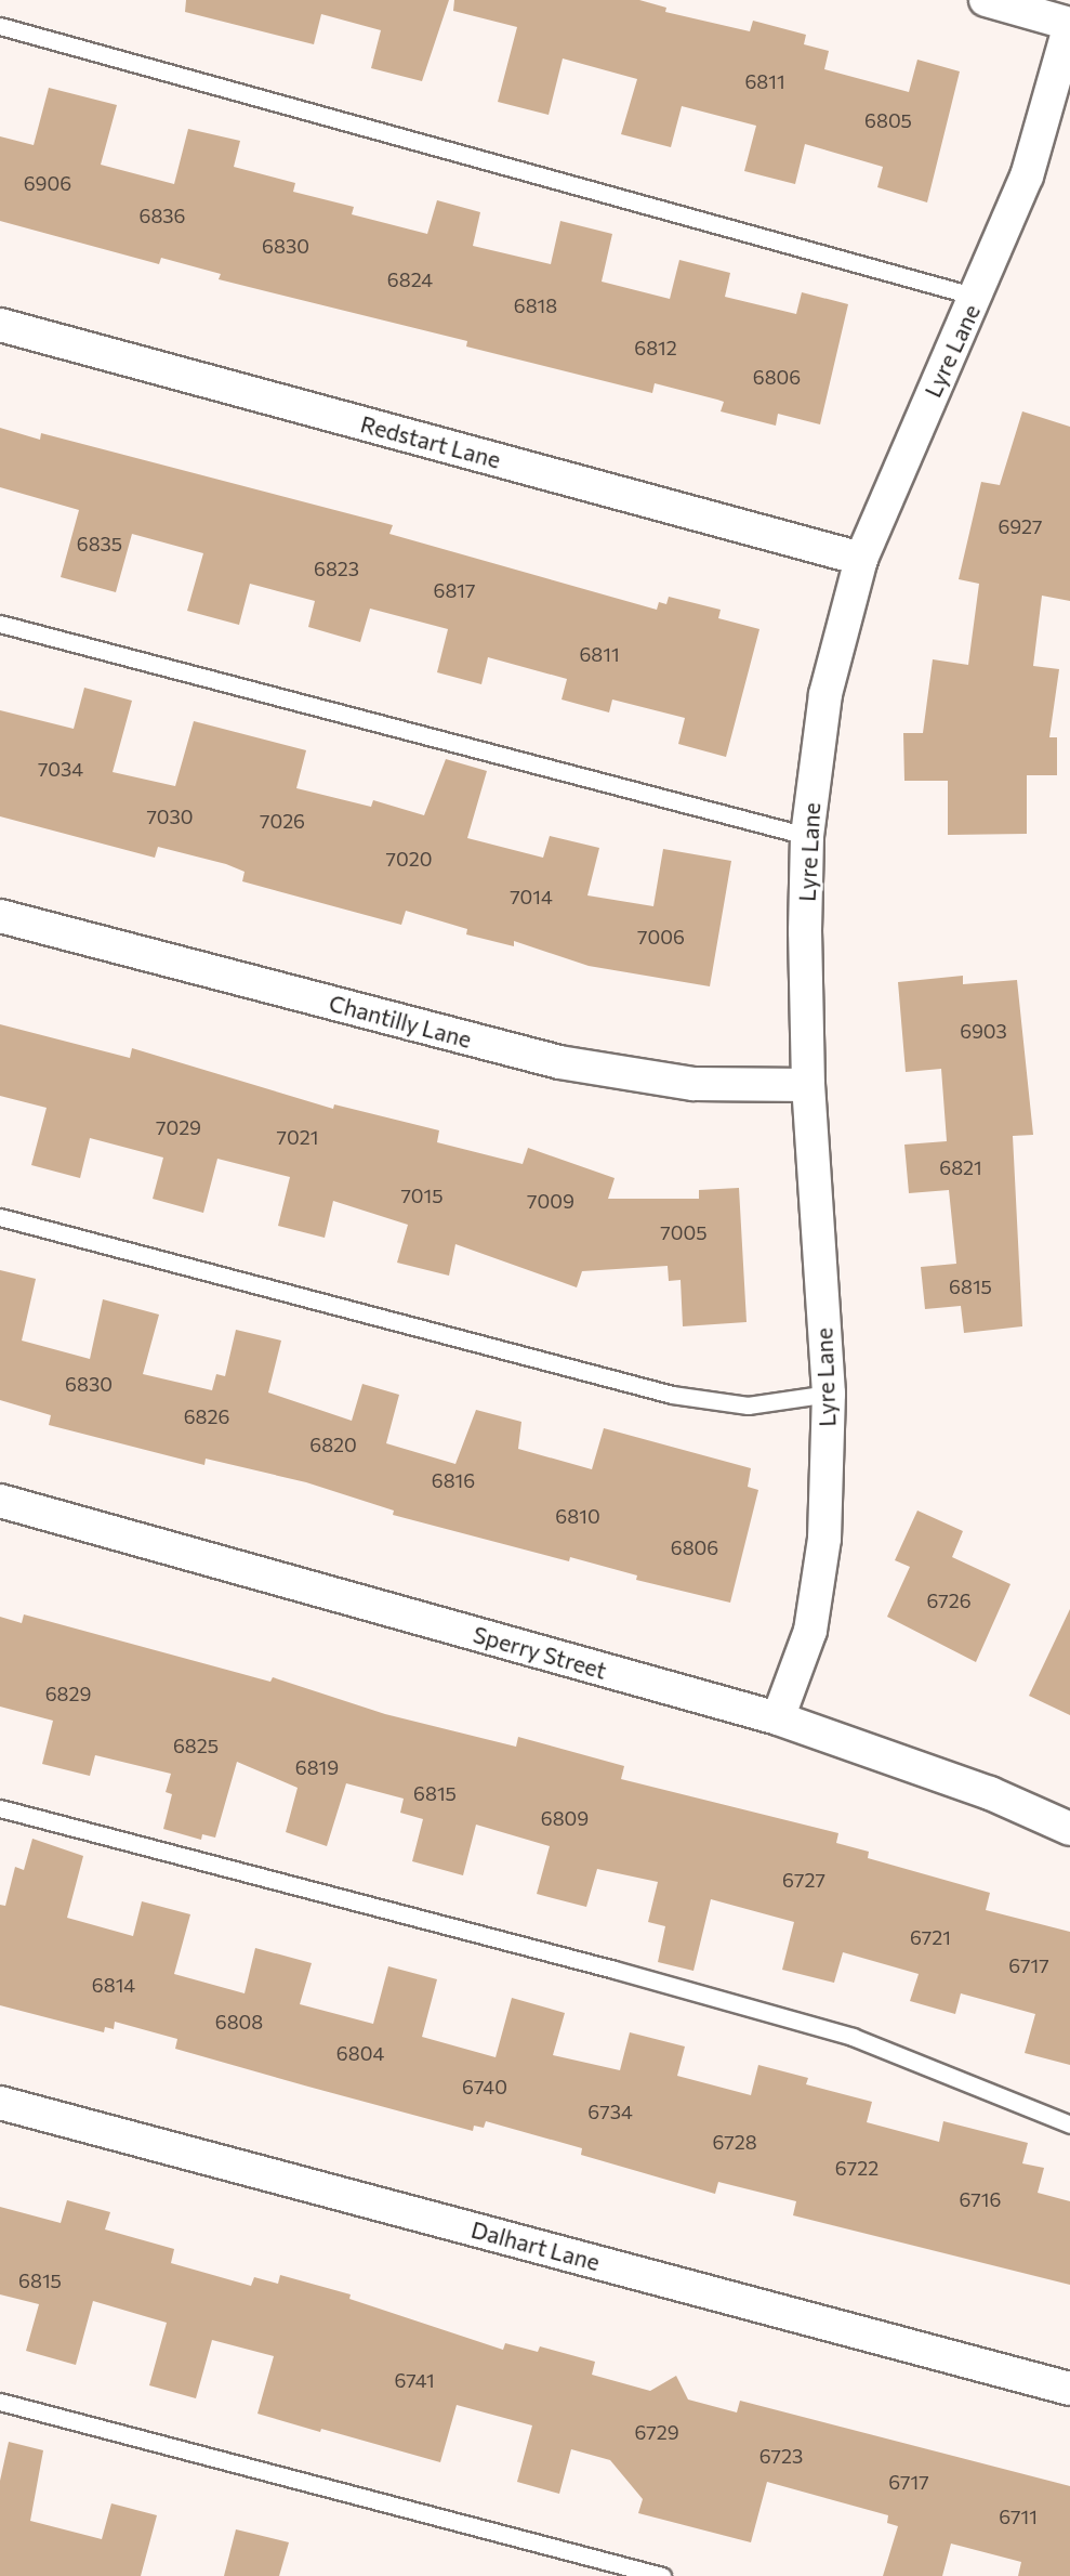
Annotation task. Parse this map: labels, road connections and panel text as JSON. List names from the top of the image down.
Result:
{
  "streets": {
    "street": [
      "Lyre Lane",
      "Redstart Lane",
      "Chantilly Lane",
      "Sperry Street",
      "Dalhart Lane"
    ]
  },
  "crossings": [
    ["Lyre Lane", "Redstart Lane"],
    ["Lyre Lane", "Chantilly Lane"],
    ["Lyre Lane", "Sperry Street"]
  ],
  "house_numbers": [
    "6811",
    "6805",
    "6906",
    "6836",
    "6830",
    "6824",
    "6818",
    "6812",
    "6806",
    "6927",
    "6835",
    "6823",
    "6817",
    "6811",
    "7034",
    "7030",
    "7026",
    "7020",
    "7014",
    "7006",
    "6903",
    "7029",
    "7021",
    "6821",
    "7015",
    "7009",
    "7005",
    "6815",
    "6830",
    "6826",
    "6820",
    "6816",
    "6810",
    "6806",
    "6726",
    "6829",
    "6825",
    "6819",
    "6815",
    "6809",
    "6727",
    "6721",
    "6717",
    "6814",
    "6808",
    "6804",
    "6740",
    "6734",
    "6728",
    "6722",
    "6716",
    "6815",
    "6741",
    "6729",
    "6723",
    "6717",
    "6711"
  ]
}
